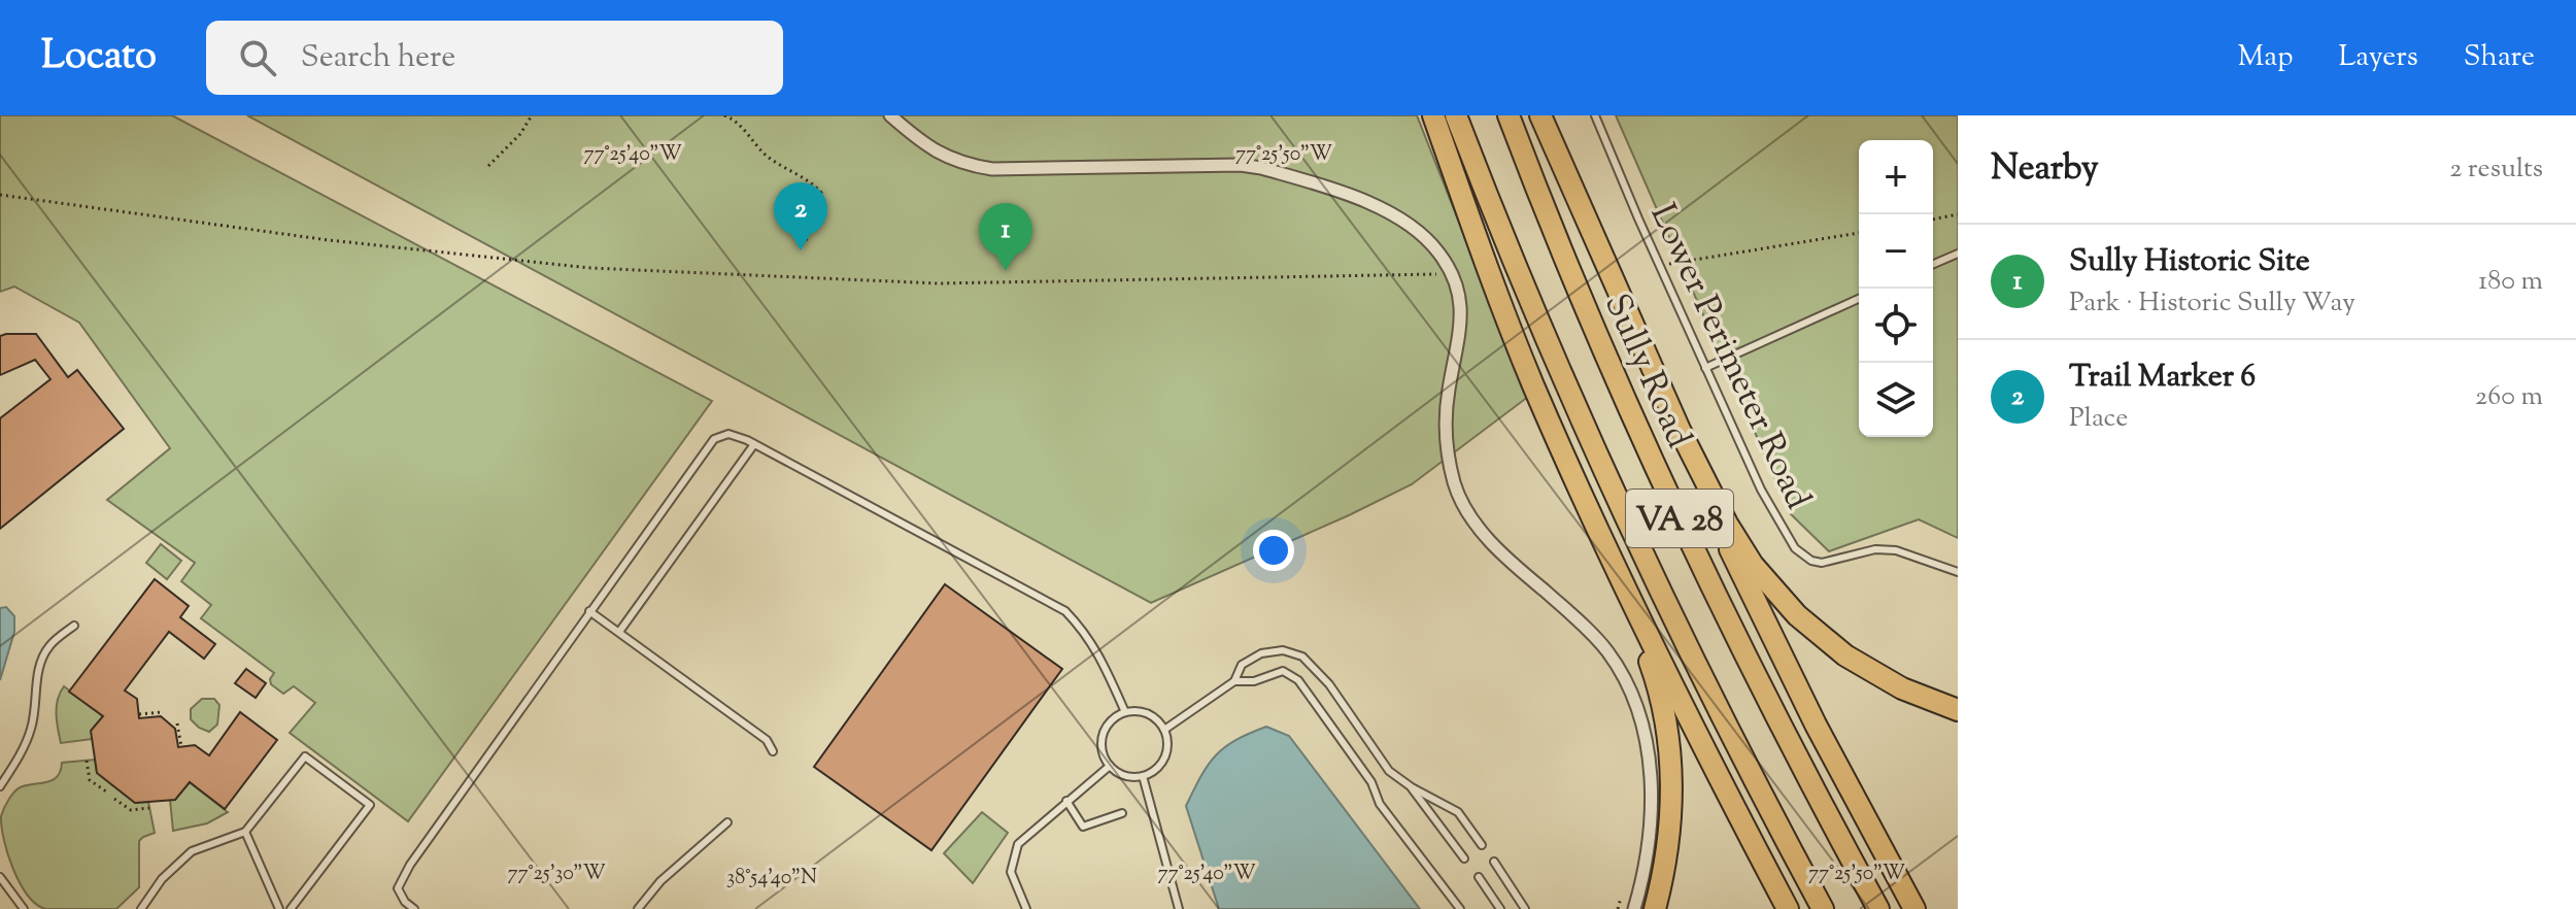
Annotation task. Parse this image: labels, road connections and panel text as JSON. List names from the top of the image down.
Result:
{
  "streets": {
    "highway": ["Sully Road", "VA 28"],
    "lane": ["Lower Perimeter Road"]
  },
  "page": {
    "header": "Locato",
    "search": "Search here",
    "nav": ["Map", "Layers", "Share"],
    "heading": ["Nearby", "2 results"],
    "map_buttons": ["+", "−"],
    "pins": ["2", "1"],
    "list": [
      {
        "mark": "1",
        "name": "Sully Historic Site",
        "note": "Park · Historic Sully Way",
        "value": "180 m"
      },
      {
        "mark": "2",
        "name": "Trail Marker 6",
        "note": "Place",
        "value": "260 m"
      }
    ]
  },
  "coordinates": [
    "77°25'40\"W",
    "77°25'50\"W",
    "77°25'30\"W",
    "38°54'40\"N"
  ]
}
